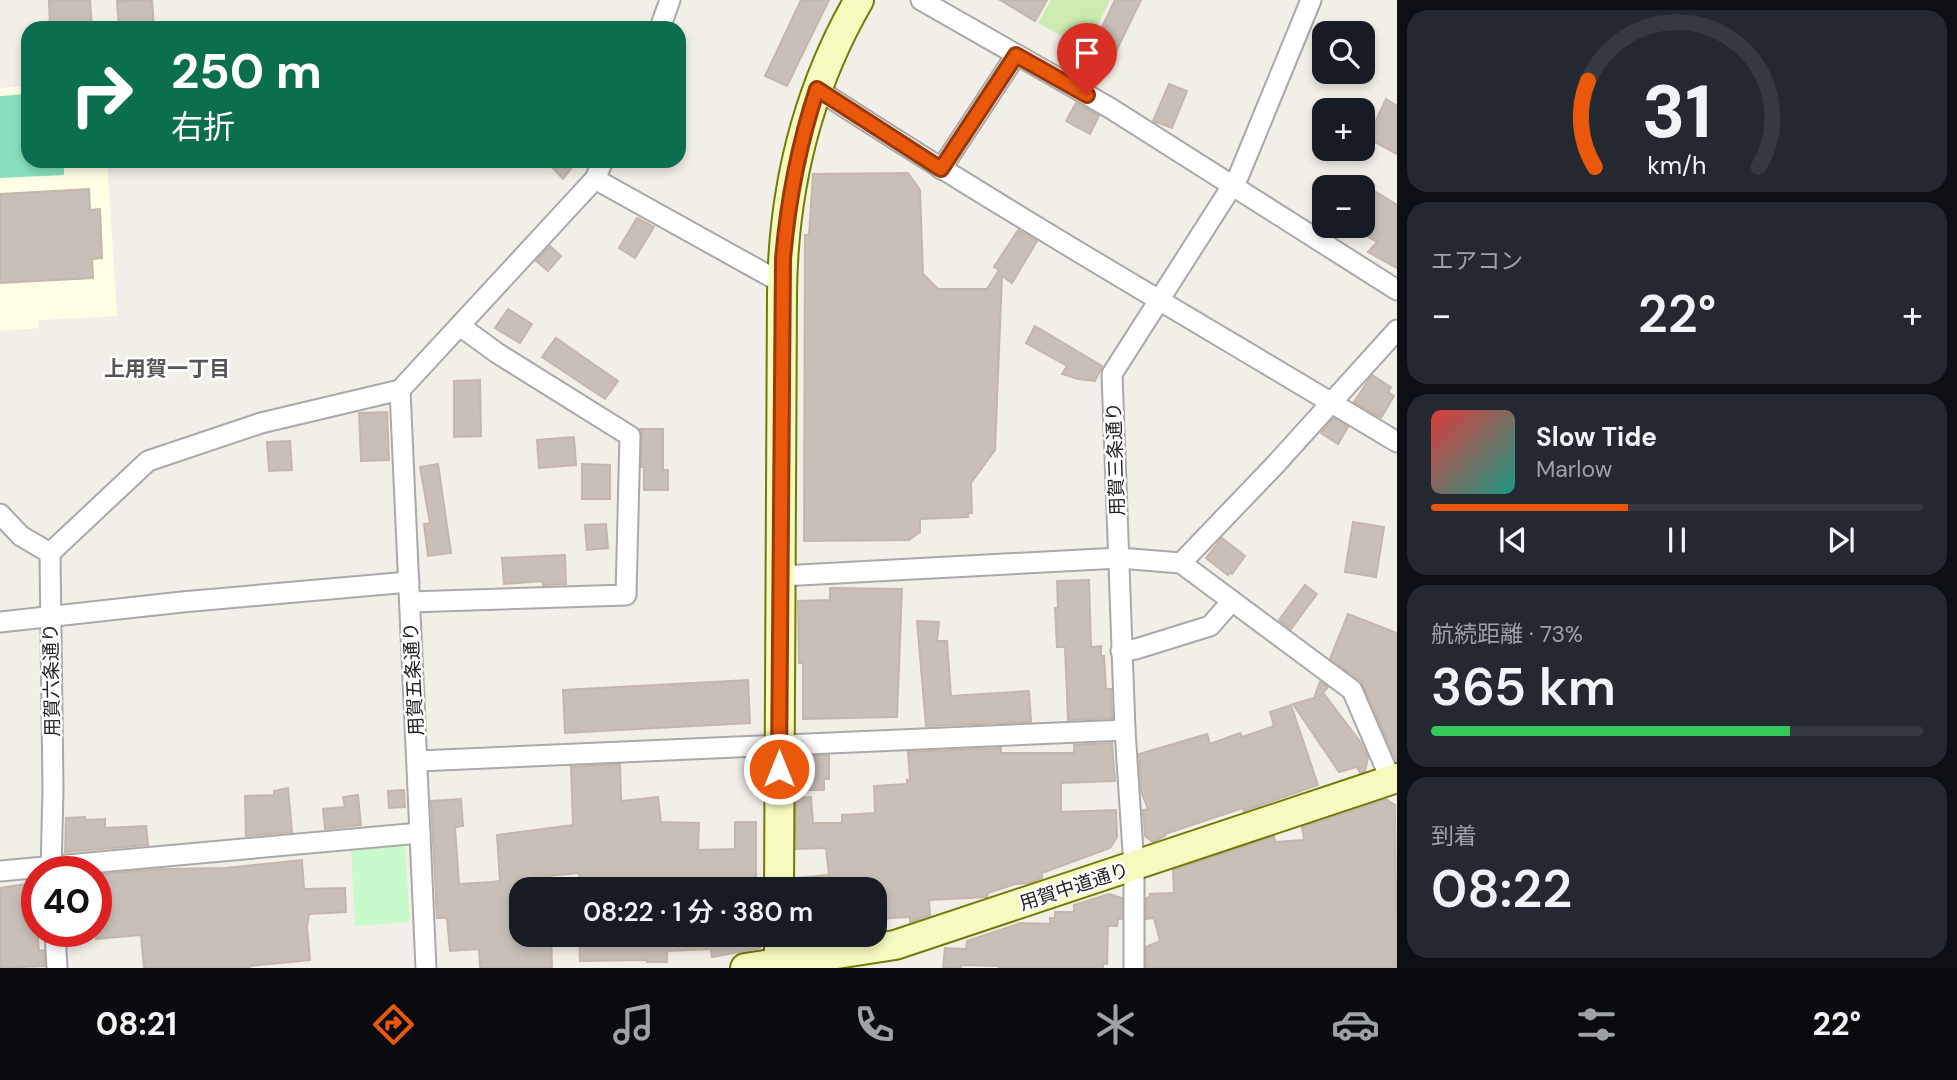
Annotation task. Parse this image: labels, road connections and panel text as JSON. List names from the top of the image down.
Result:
{
  "streets": {
    "street": [
      "用賀三条通り",
      "用賀五条通り",
      "用賀六条通り",
      "用賀中道通り"
    ]
  },
  "crossings": [
    ["用賀三条通り", "用賀中道通り"]
  ],
  "districts": ["上用賀一丁目"],
  "page": {
    "map_buttons": ["+", "−"],
    "turn": ["250 m", "右折"],
    "tile": [
      "エアコン",
      ["航続距離 · 73%", "365 km"],
      ["到着", "08:22"]
    ],
    "heat": ["−", "22°", "+"],
    "song": ["Slow Tide", "Marlow"],
    "limit": "40",
    "trip": "08:22 · 1 分 · 380 m",
    "tabs": ["08:21", "22°"],
    "gauge": ["31", "km/h"]
  }
}
